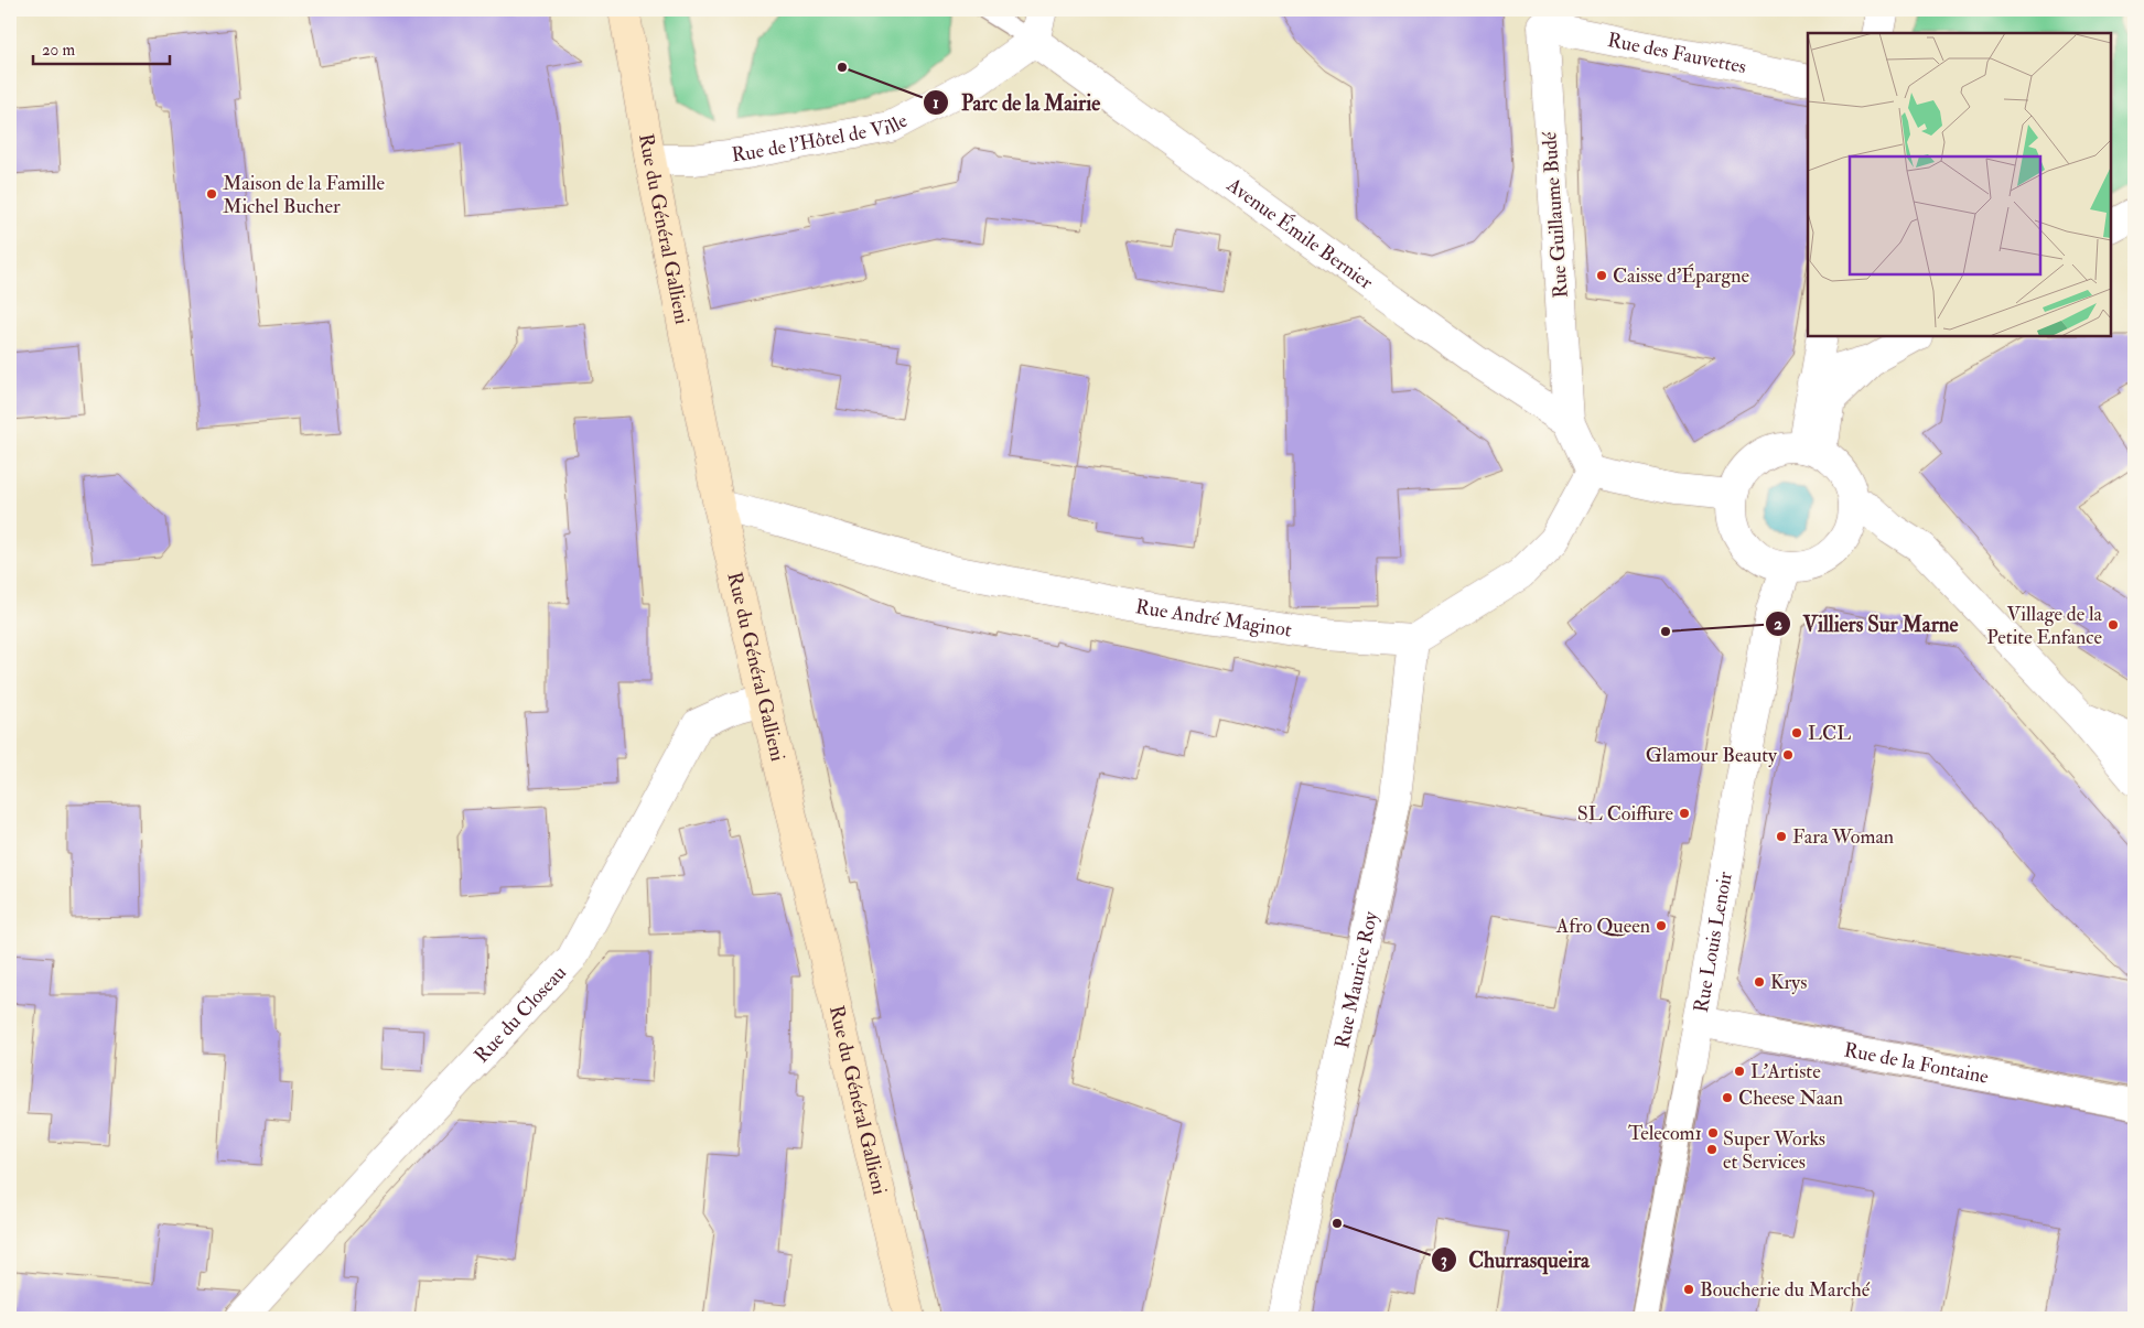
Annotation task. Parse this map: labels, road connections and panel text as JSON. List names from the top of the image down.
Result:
{
  "streets": {
    "main road": ["Rue du Général Gallieni"],
    "street": [
      "Rue des Fauvettes",
      "Rue de l'Hôtel de Ville",
      "Rue Guillaume Budé",
      "Avenue Émile Bernier",
      "Rue André Maginot",
      "Rue Louis Lenoir",
      "Rue Maurice Roy",
      "Rue du Closeau",
      "Rue de la Fontaine"
    ]
  },
  "crossings": [
    ["Rue des Fauvettes", "Rue Guillaume Budé"],
    ["Rue de l'Hôtel de Ville", "Rue du Général Gallieni"],
    ["Rue de l'Hôtel de Ville", "Avenue Émile Bernier"],
    ["Rue Guillaume Budé", "Avenue Émile Bernier"],
    ["Rue du Général Gallieni", "Rue André Maginot"],
    ["Rue du Général Gallieni", "Rue du Closeau"],
    ["Rue André Maginot", "Rue Maurice Roy"],
    ["Rue Louis Lenoir", "Rue de la Fontaine"]
  ],
  "places": [
    "Parc de la Mairie",
    "Maison de la Famille Michel Bucher",
    "Caisse d'Épargne",
    "Village de la Petite Enfance",
    "Villiers Sur Marne",
    "LCL",
    "Glamour Beauty",
    "SL Coiffure",
    "Fara Woman",
    "Afro Queen",
    "Krys",
    "L'Artiste",
    "Cheese Naan",
    "Telecom1",
    "Super Works et Services",
    "Churrasqueira",
    "Boucherie du Marché"
  ],
  "scale_bar": "20 m"
}
